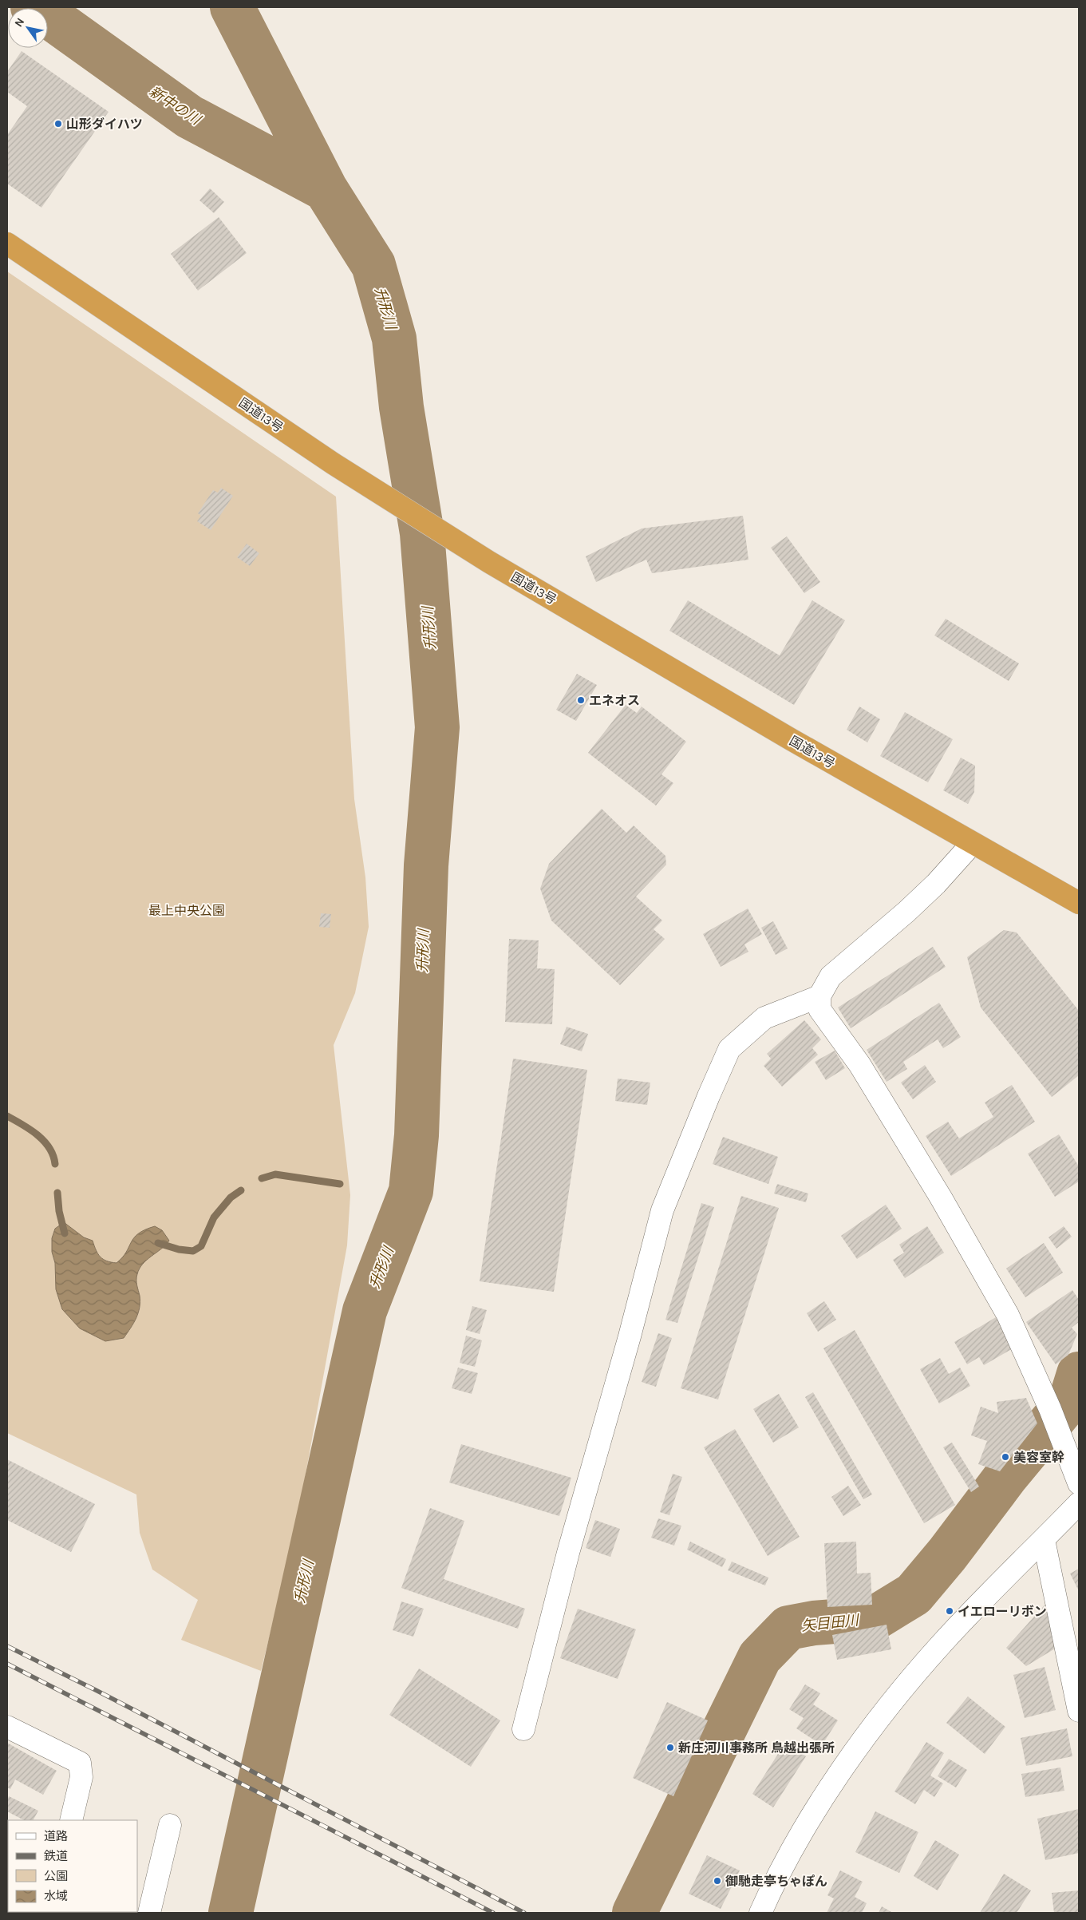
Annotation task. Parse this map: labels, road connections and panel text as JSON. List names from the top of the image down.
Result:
{
  "streets": {
    "highway": ["国道13号"]
  },
  "water": ["新中の川", "升形川", "矢目田川"],
  "parks": ["最上中央公園"],
  "places": [
    "山形ダイハツ",
    "エネオス",
    "美容室幹",
    "イエローリボン",
    "新庄河川事務所 鳥越出張所",
    "御馳走亭ちゃぽん"
  ],
  "legend": [
    "道路",
    "鉄道",
    "公園",
    "水域"
  ],
  "north": "top left"
}
